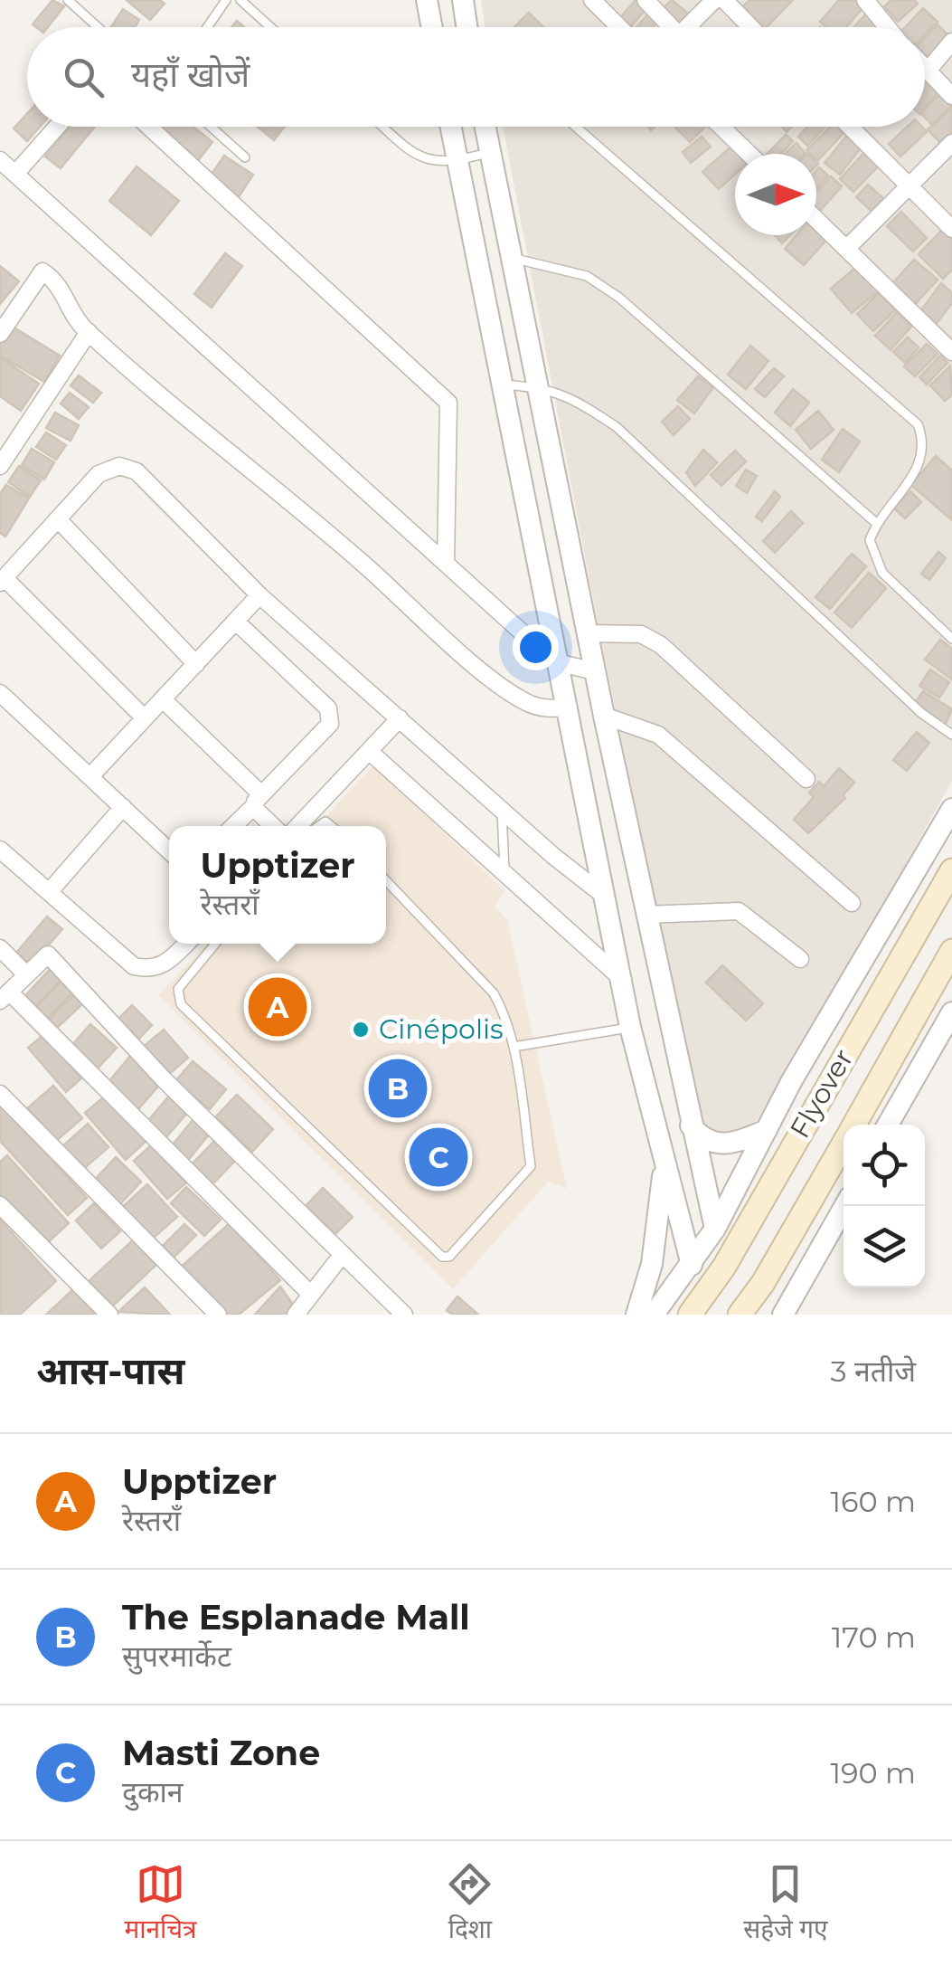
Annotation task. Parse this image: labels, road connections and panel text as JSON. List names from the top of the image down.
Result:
{
  "streets": {
    "main road": ["Flyover"]
  },
  "places": ["Cinépolis"],
  "north": "right",
  "page": {
    "search": "यहाँ खोजें",
    "popup": ["Upptizer", "रेस्तराँ"],
    "pins": ["A", "B", "C"],
    "heading": ["आस-पास", "3 नतीजे"],
    "list": [
      {
        "mark": "A",
        "name": "Upptizer",
        "note": "रेस्तराँ",
        "value": "160 m"
      },
      {
        "mark": "B",
        "name": "The Esplanade Mall",
        "note": "सुपरमार्केट",
        "value": "170 m"
      },
      {
        "mark": "C",
        "name": "Masti Zone",
        "note": "दुकान",
        "value": "190 m"
      }
    ],
    "nav": ["मानचित्र", "दिशा", "सहेजे गए"]
  }
}
